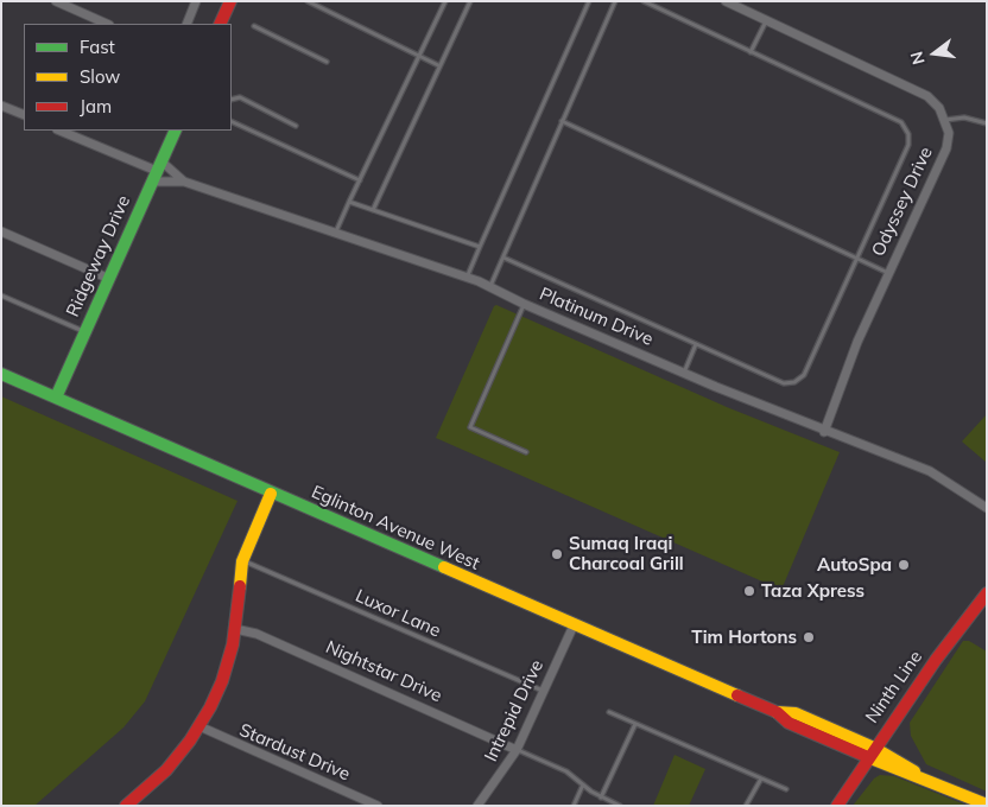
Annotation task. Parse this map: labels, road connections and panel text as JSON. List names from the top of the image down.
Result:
{
  "streets": {
    "main road": ["Ridgeway Drive", "Eglinton Avenue West", "Ninth Line"],
    "street": [
      "Odyssey Drive",
      "Platinum Drive",
      "Nightstar Drive",
      "Intrepid Drive",
      "Stardust Drive"
    ],
    "lane": ["Luxor Lane"]
  },
  "crossings": [
    ["Odyssey Drive", "Platinum Drive"],
    ["Ridgeway Drive", "Platinum Drive"],
    ["Ridgeway Drive", "Eglinton Avenue West"],
    ["Eglinton Avenue West", "Ninth Line"],
    ["Eglinton Avenue West", "Intrepid Drive"],
    ["Luxor Lane", "Intrepid Drive"],
    ["Nightstar Drive", "Intrepid Drive"]
  ],
  "places": [
    "Sumaq Iraqi Charcoal Grill",
    "AutoSpa",
    "Taza Xpress",
    "Tim Hortons"
  ],
  "legend": ["Fast", "Slow", "Jam"],
  "north": "left"
}
